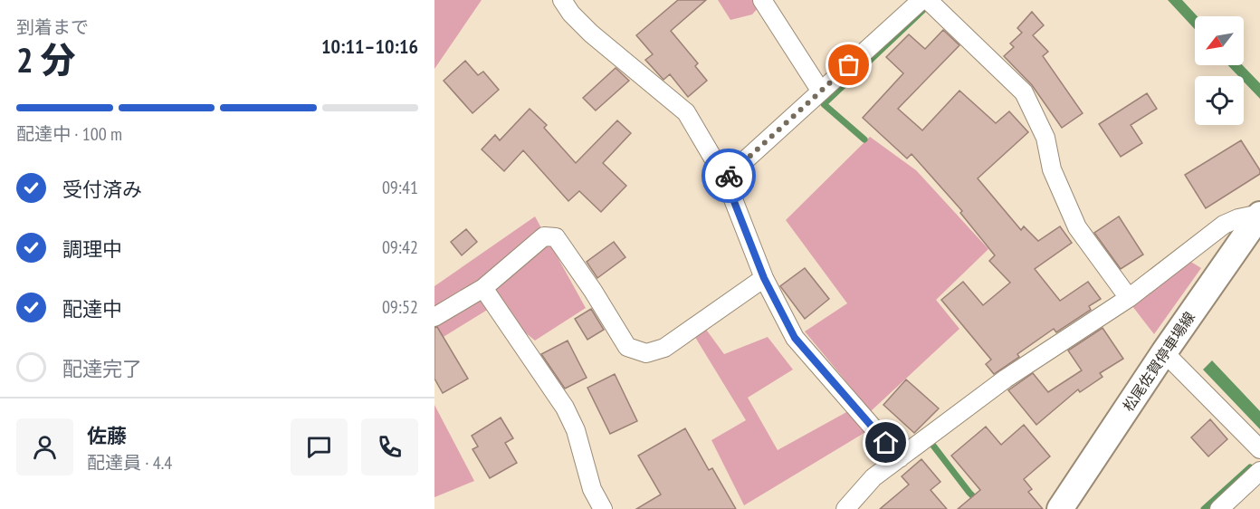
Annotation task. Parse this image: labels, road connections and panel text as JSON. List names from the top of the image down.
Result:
{
  "streets": {
    "main road": ["松尾佐賀停車場線"]
  },
  "north": "bottom left",
  "page": {
    "heading": ["2 分", "到着まで", "10:11–10:16"],
    "panel": ["佐藤", "配達員 · 4.4"],
    "bar": "配達中 · 100 m",
    "list": [
      ["受付済み", "09:41"],
      ["調理中", "09:42"],
      ["配達中", "09:52"],
      "配達完了"
    ]
  }
}
